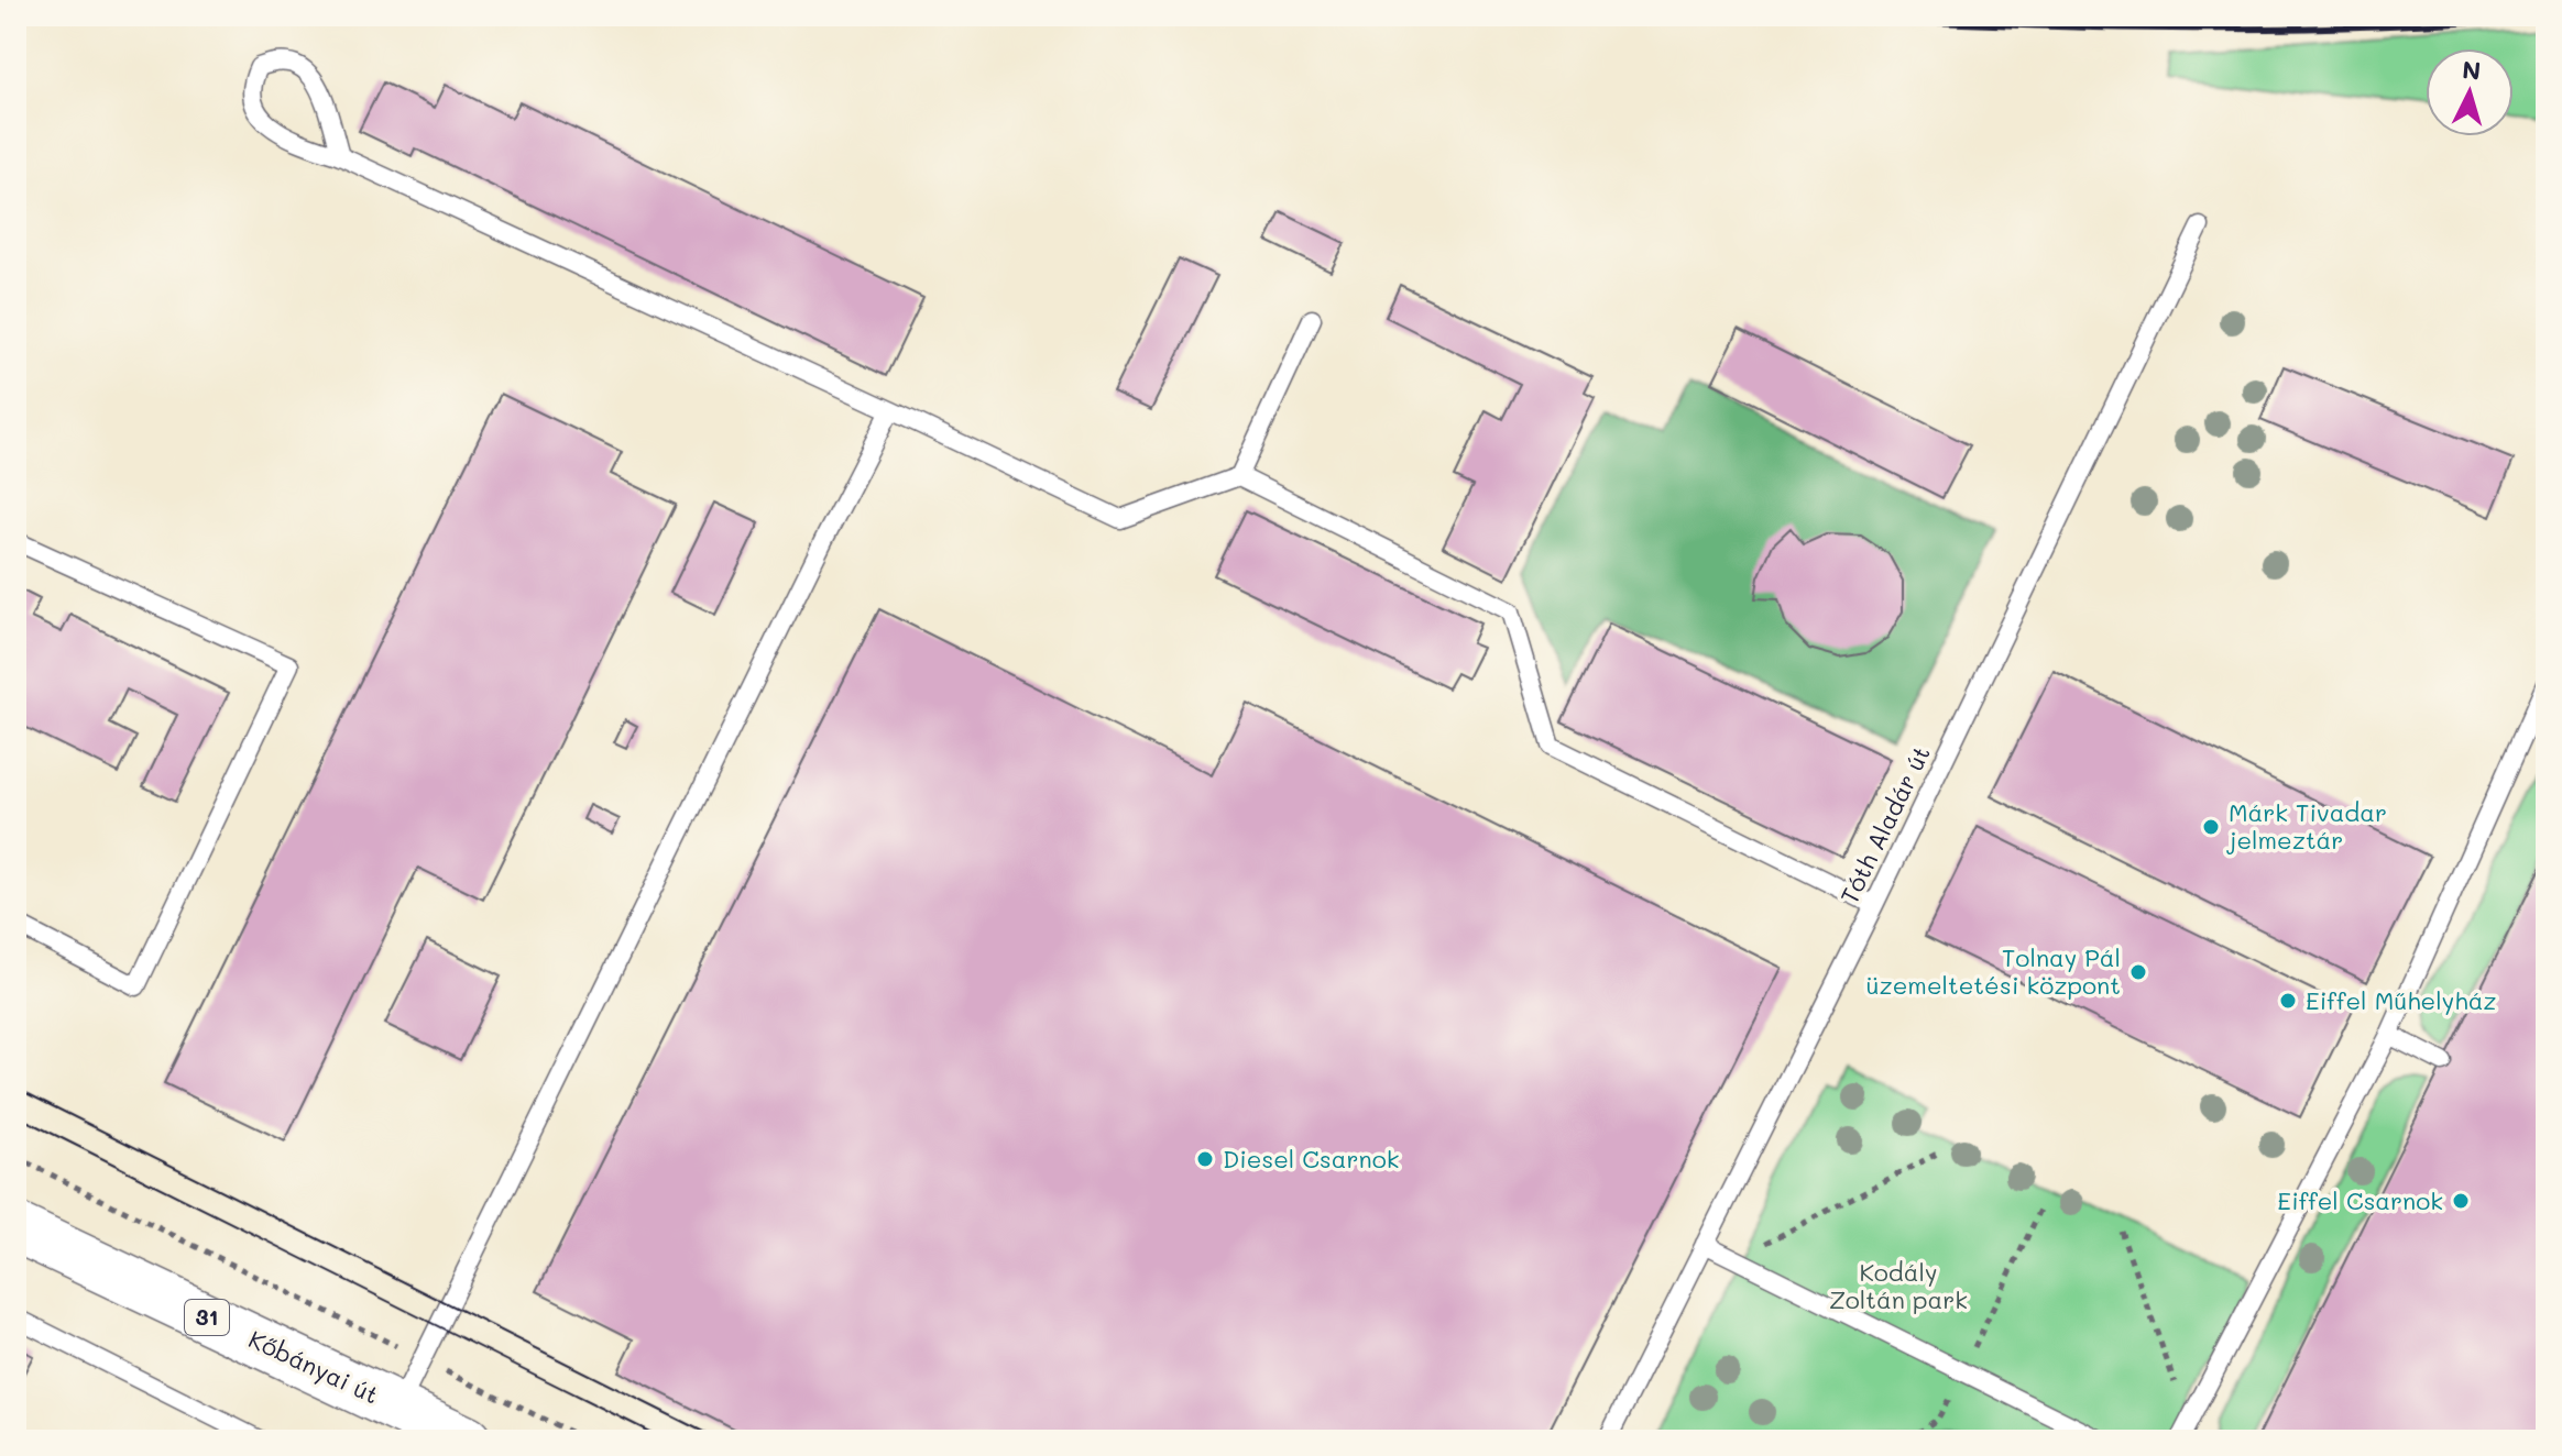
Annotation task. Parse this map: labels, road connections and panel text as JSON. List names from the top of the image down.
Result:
{
  "streets": {
    "main road": ["31", "Kőbányai út"],
    "lane": ["Tóth Aladár út"]
  },
  "parks": ["Kodály Zoltán park"],
  "places": [
    "Márk Tivadar jelmeztár",
    "Tolnay Pál üzemeltetési központ",
    "Eiffel Műhelyház",
    "Diesel Csarnok",
    "Eiffel Csarnok"
  ],
  "north": "top"
}
